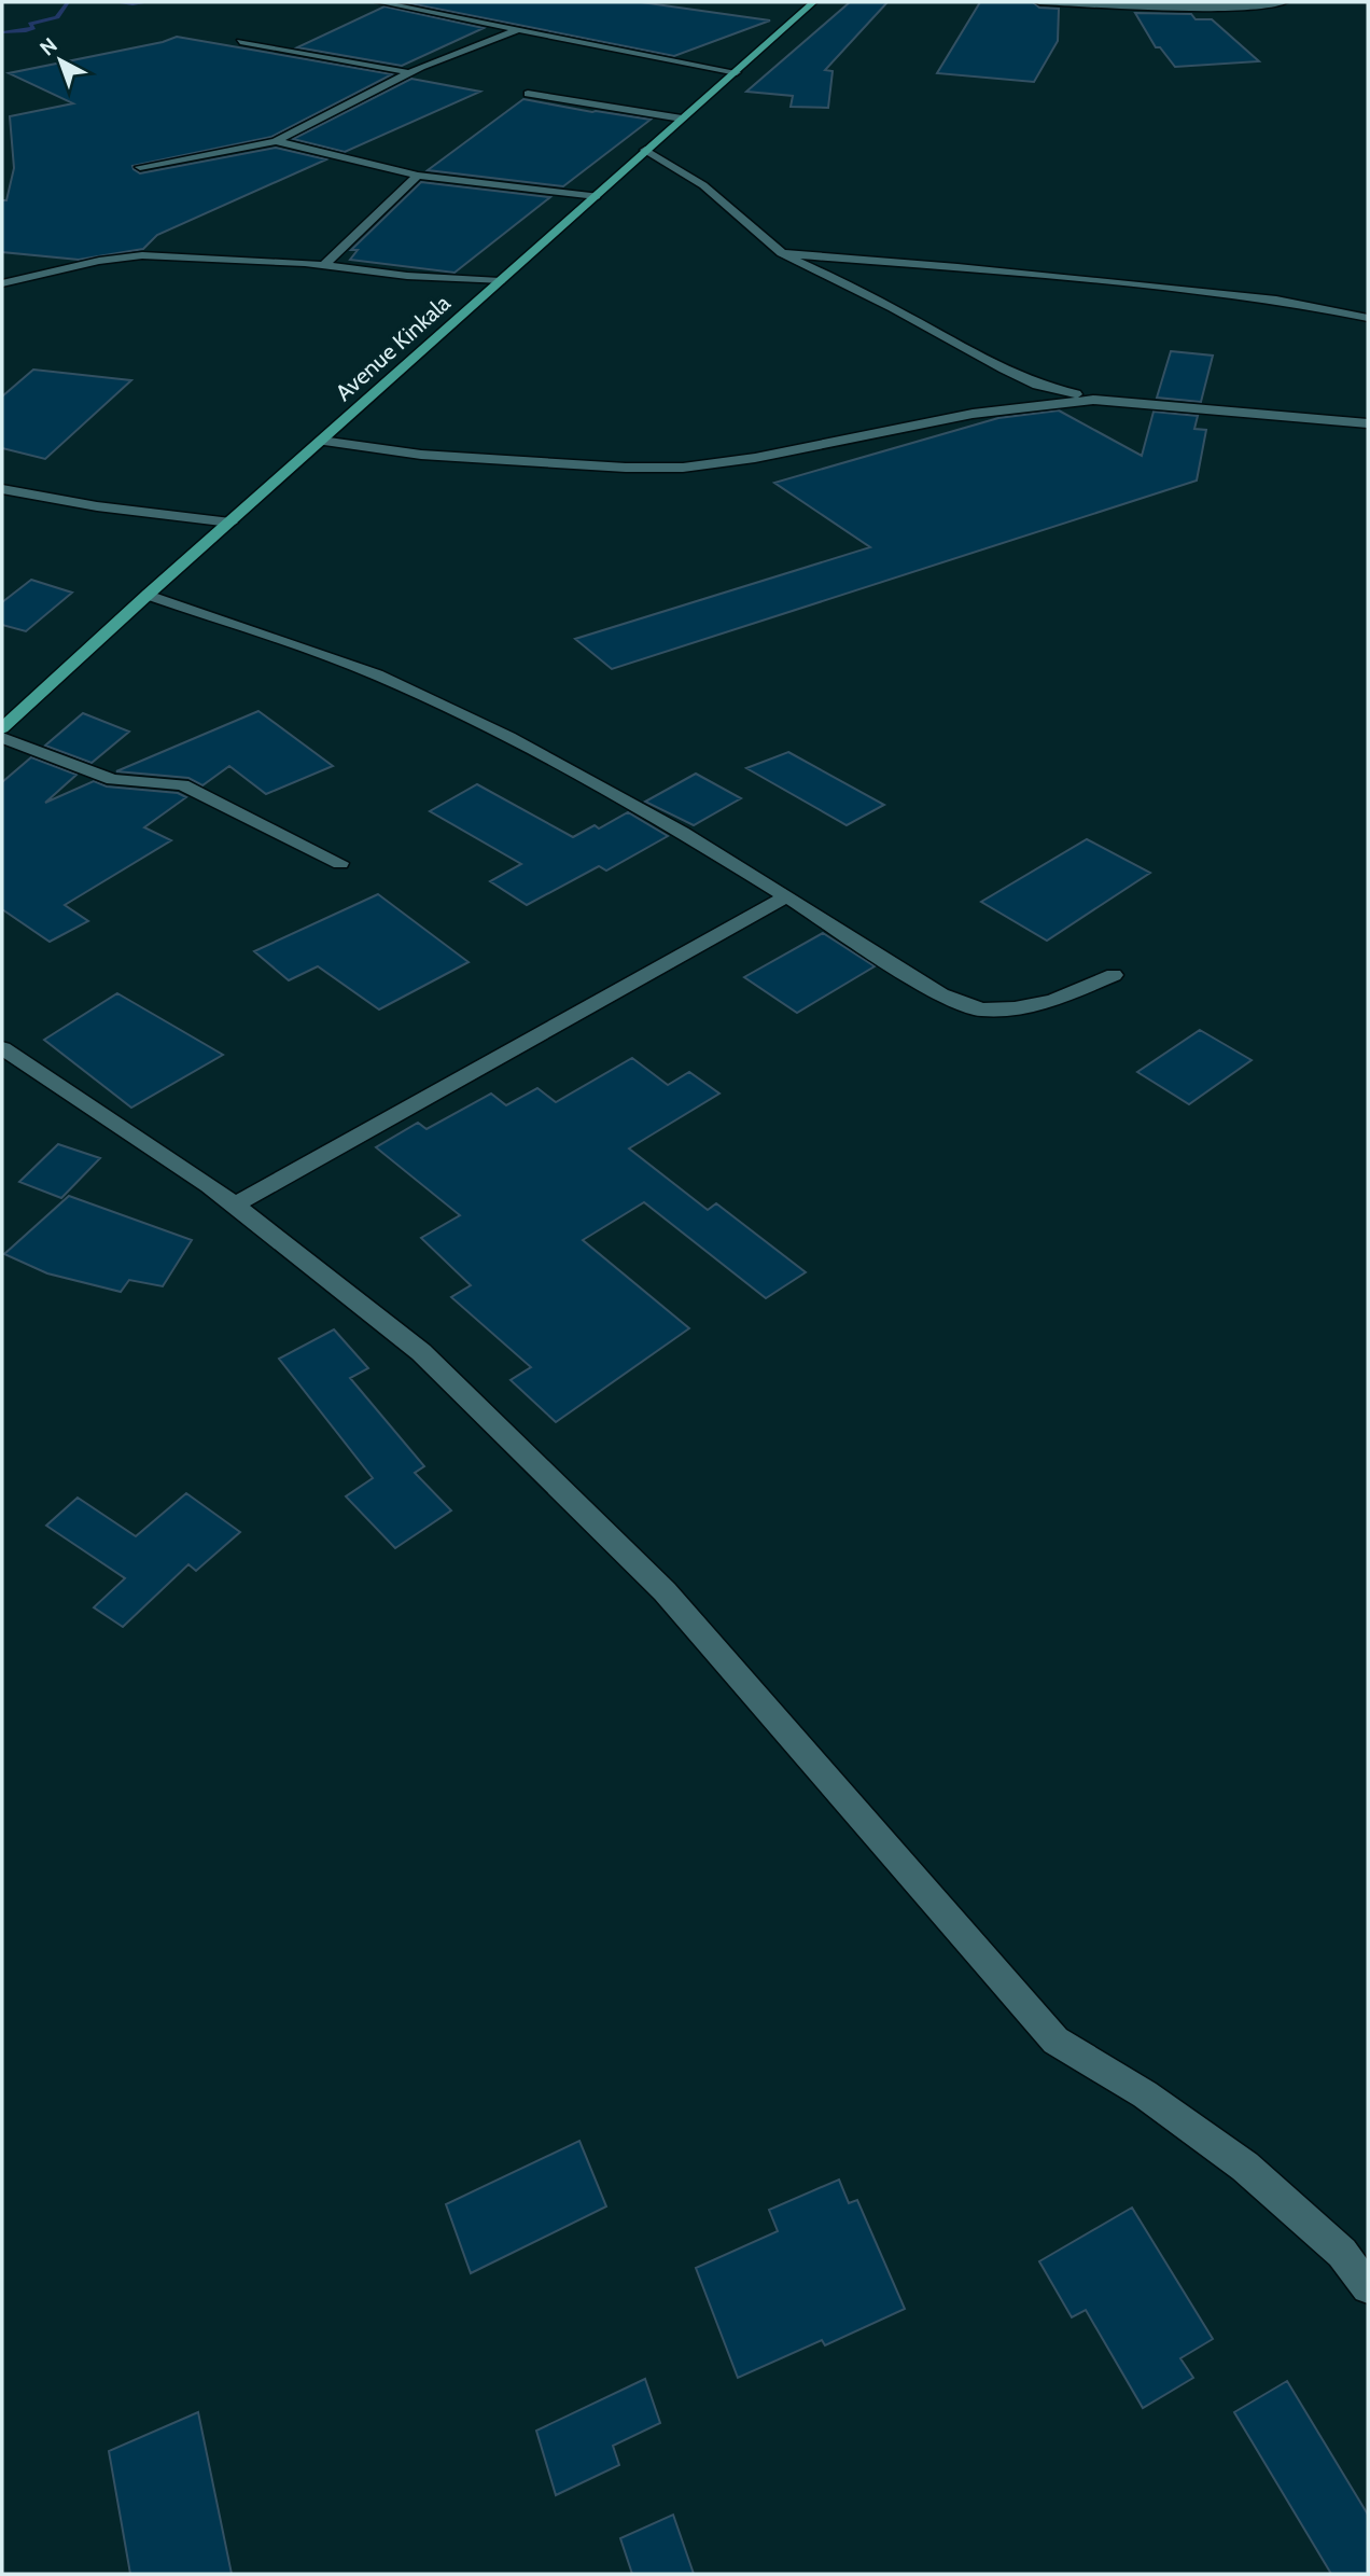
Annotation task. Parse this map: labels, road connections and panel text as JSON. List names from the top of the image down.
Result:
{
  "streets": {
    "main road": ["Avenue Kinkala"]
  },
  "north": "top left"
}
